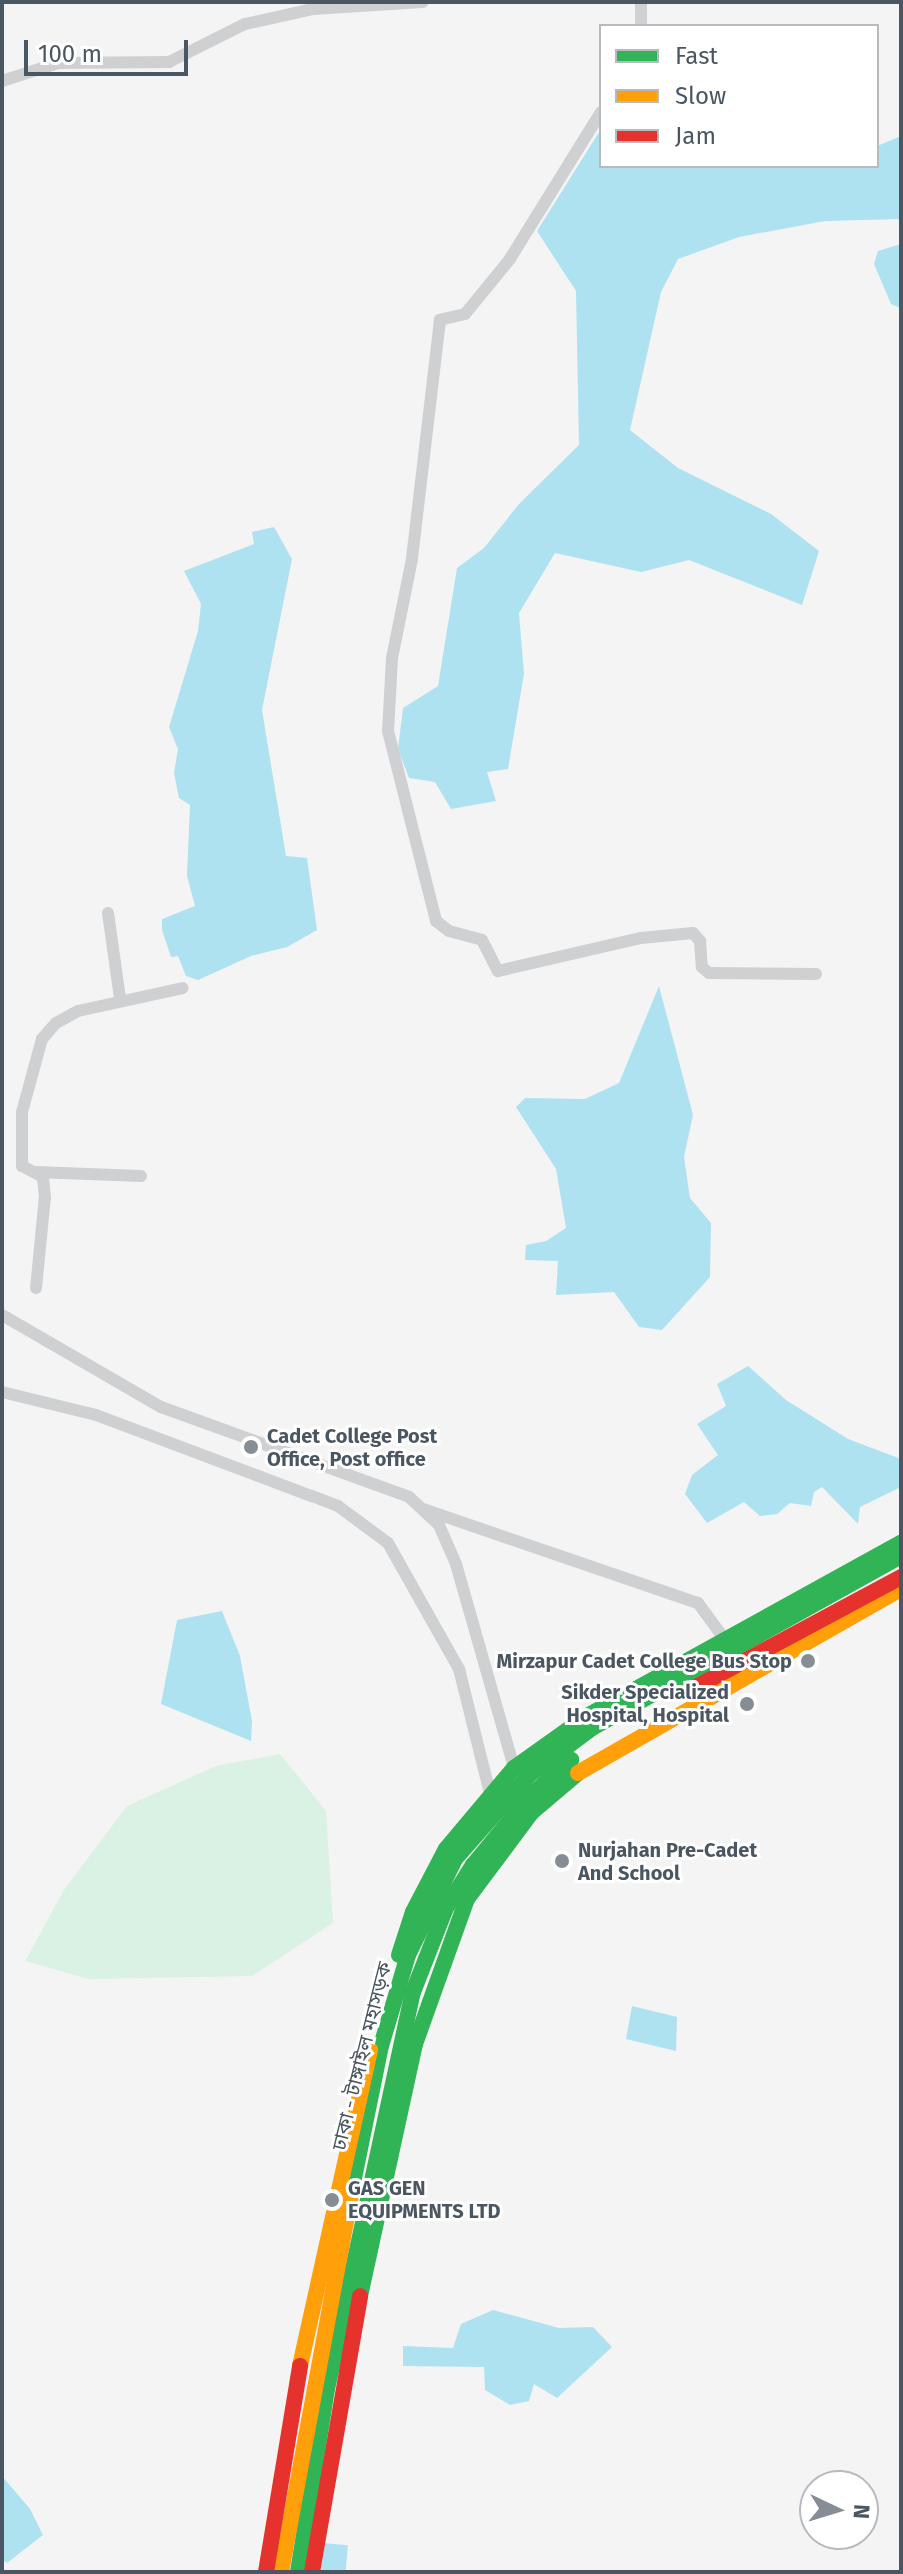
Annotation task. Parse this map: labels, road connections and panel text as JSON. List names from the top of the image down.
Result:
{
  "streets": {
    "main road": ["ঢাকা - টাঙ্গাইল মহাসড়ক"]
  },
  "places": [
    "Cadet College Post Office, Post office",
    "Mirzapur Cadet College Bus Stop",
    "Sikder Specialized Hospital, Hospital",
    "Nurjahan Pre-Cadet And School",
    "GAS GEN EQUIPMENTS LTD"
  ],
  "legend": ["Fast", "Slow", "Jam"],
  "scale_bar": "100 m",
  "north": "right"
}
